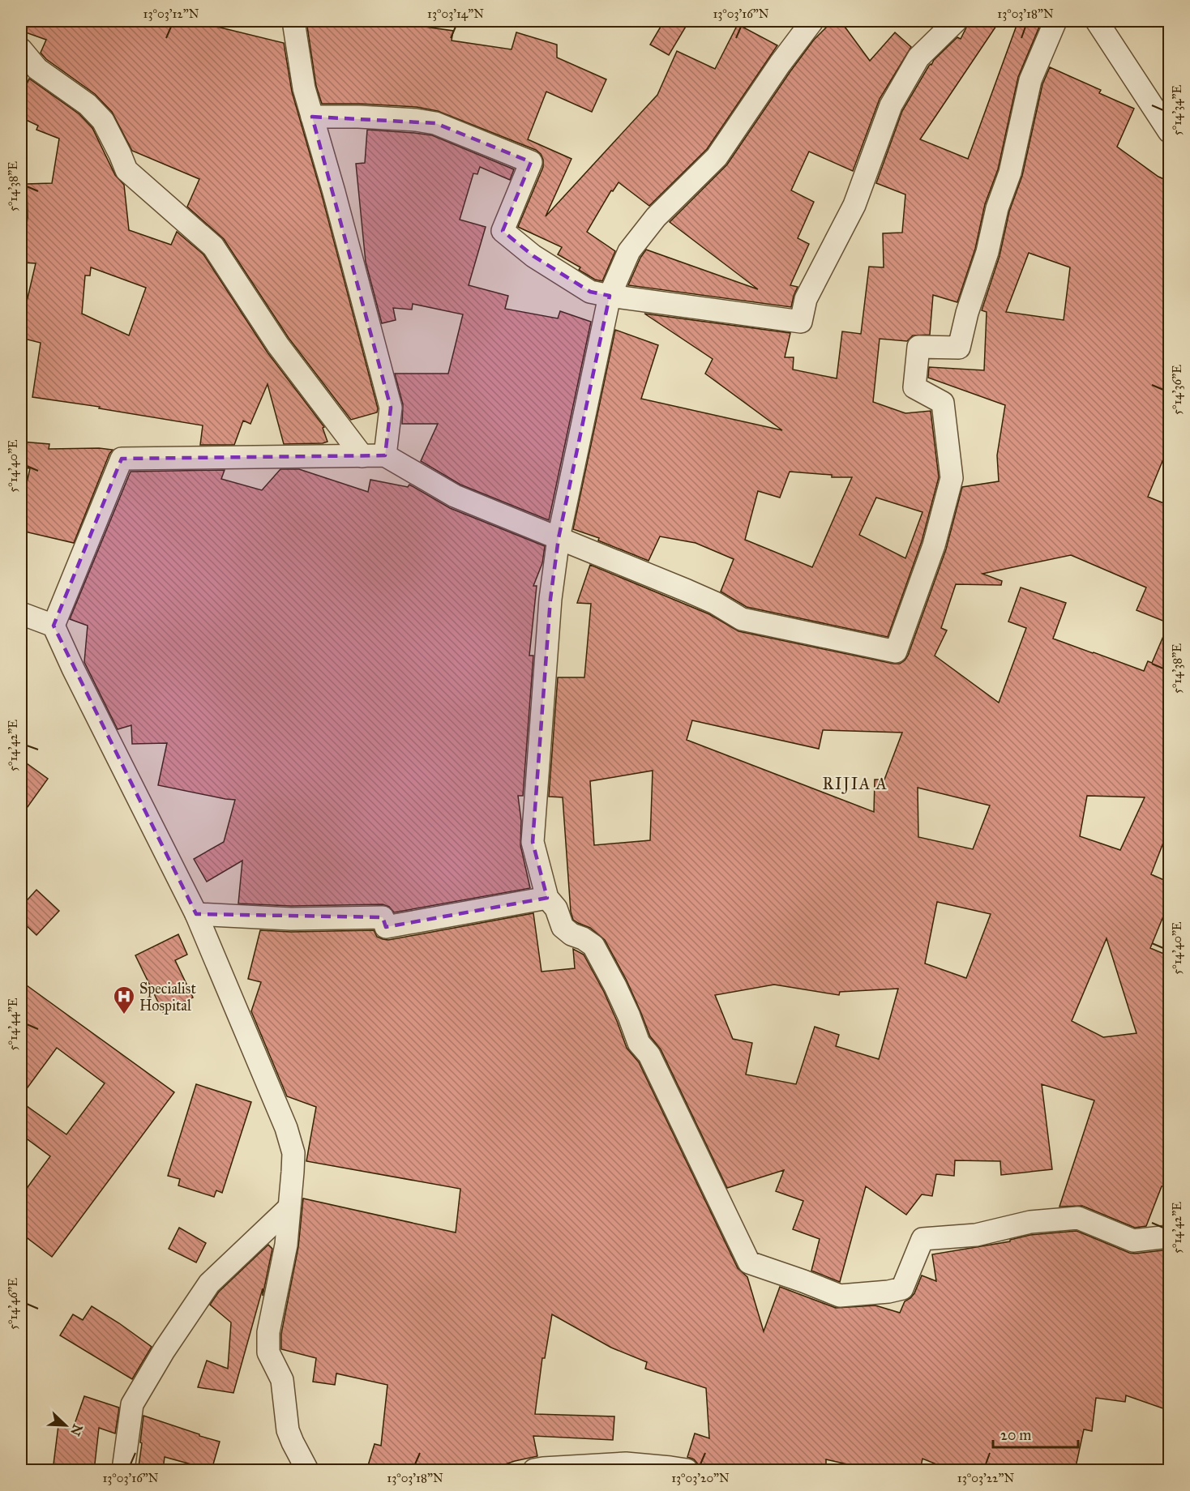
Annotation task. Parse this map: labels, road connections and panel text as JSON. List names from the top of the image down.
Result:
{
  "districts": ["RIJIA A"],
  "places": {
    "hospital": ["Specialist Hospital"]
  },
  "scale_bar": "20 m",
  "north": "bottom right",
  "coordinates": [
    "13°03'12\"N",
    "13°03'14\"N",
    "13°03'16\"N",
    "13°03'18\"N",
    "5°14'34\"E",
    "5°14'38\"E",
    "5°14'36\"E",
    "5°14'40\"E",
    "5°14'42\"E",
    "5°14'44\"E",
    "5°14'46\"E",
    "13°03'20\"N",
    "13°03'22\"N"
  ]
}
